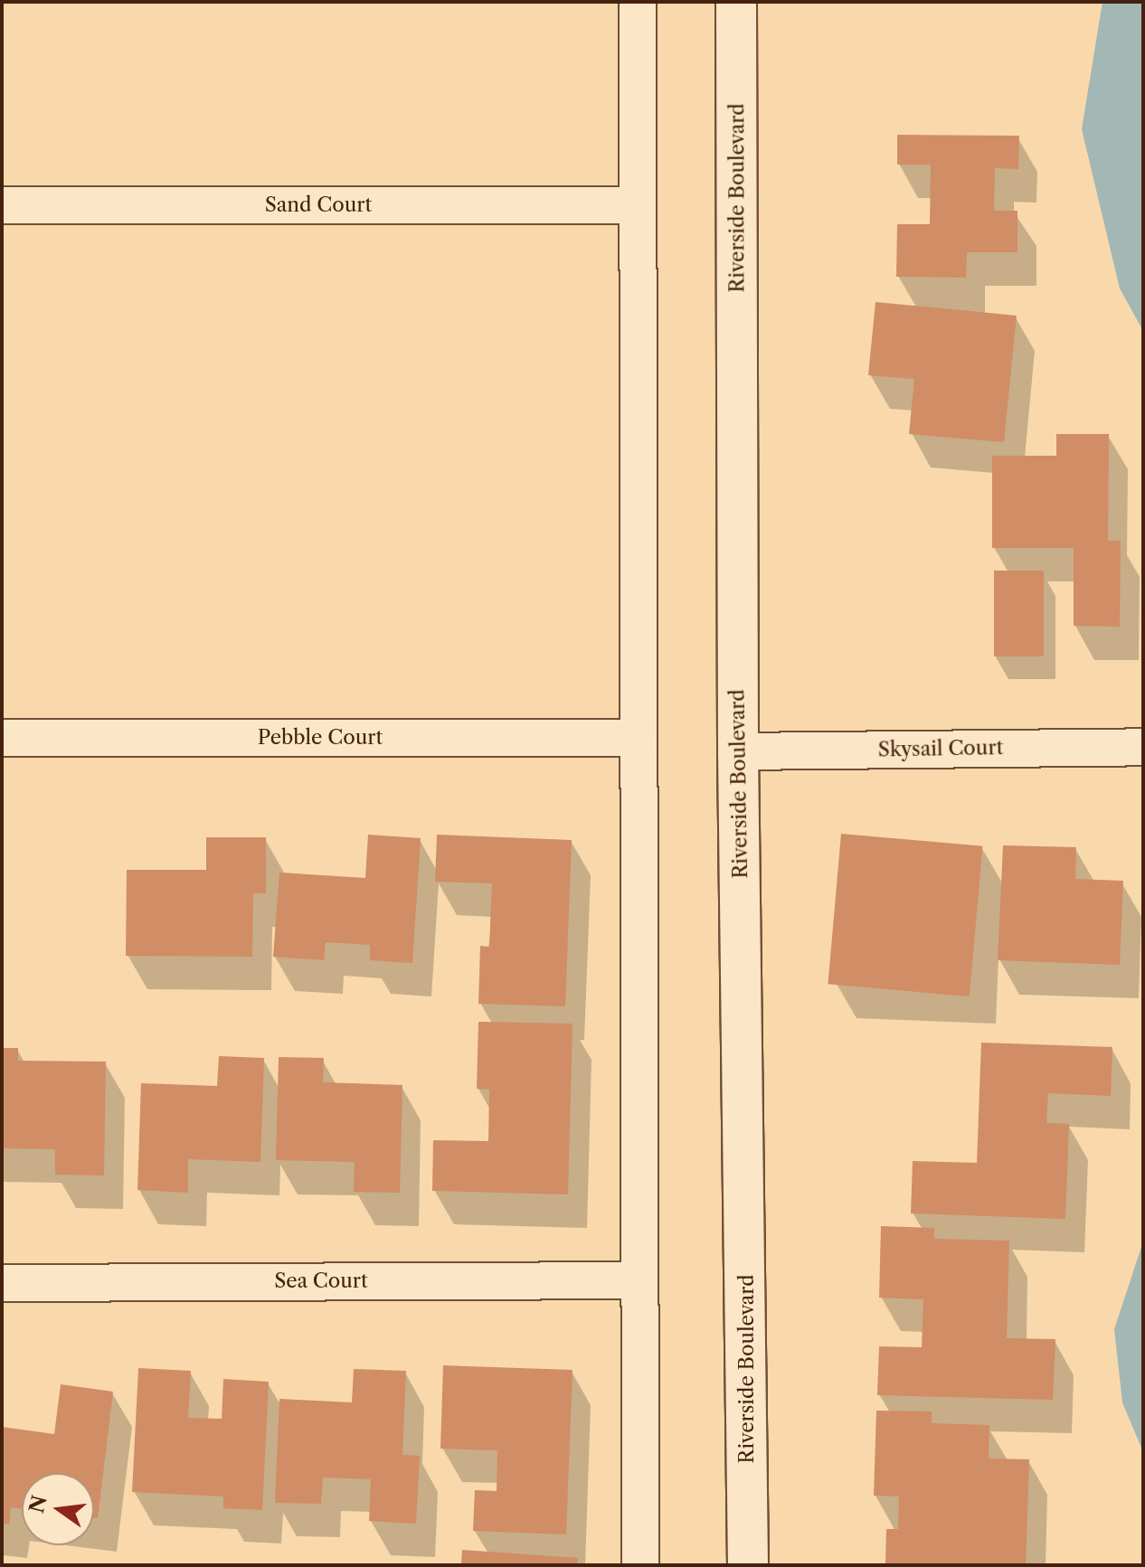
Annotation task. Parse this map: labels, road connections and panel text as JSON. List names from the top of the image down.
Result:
{
  "streets": {
    "main road": ["Riverside Boulevard"],
    "street": [
      "Sand Court",
      "Pebble Court",
      "Skysail Court",
      "Sea Court"
    ]
  },
  "crossings": [
    ["Riverside Boulevard", "Skysail Court"]
  ],
  "north": "left"
}
